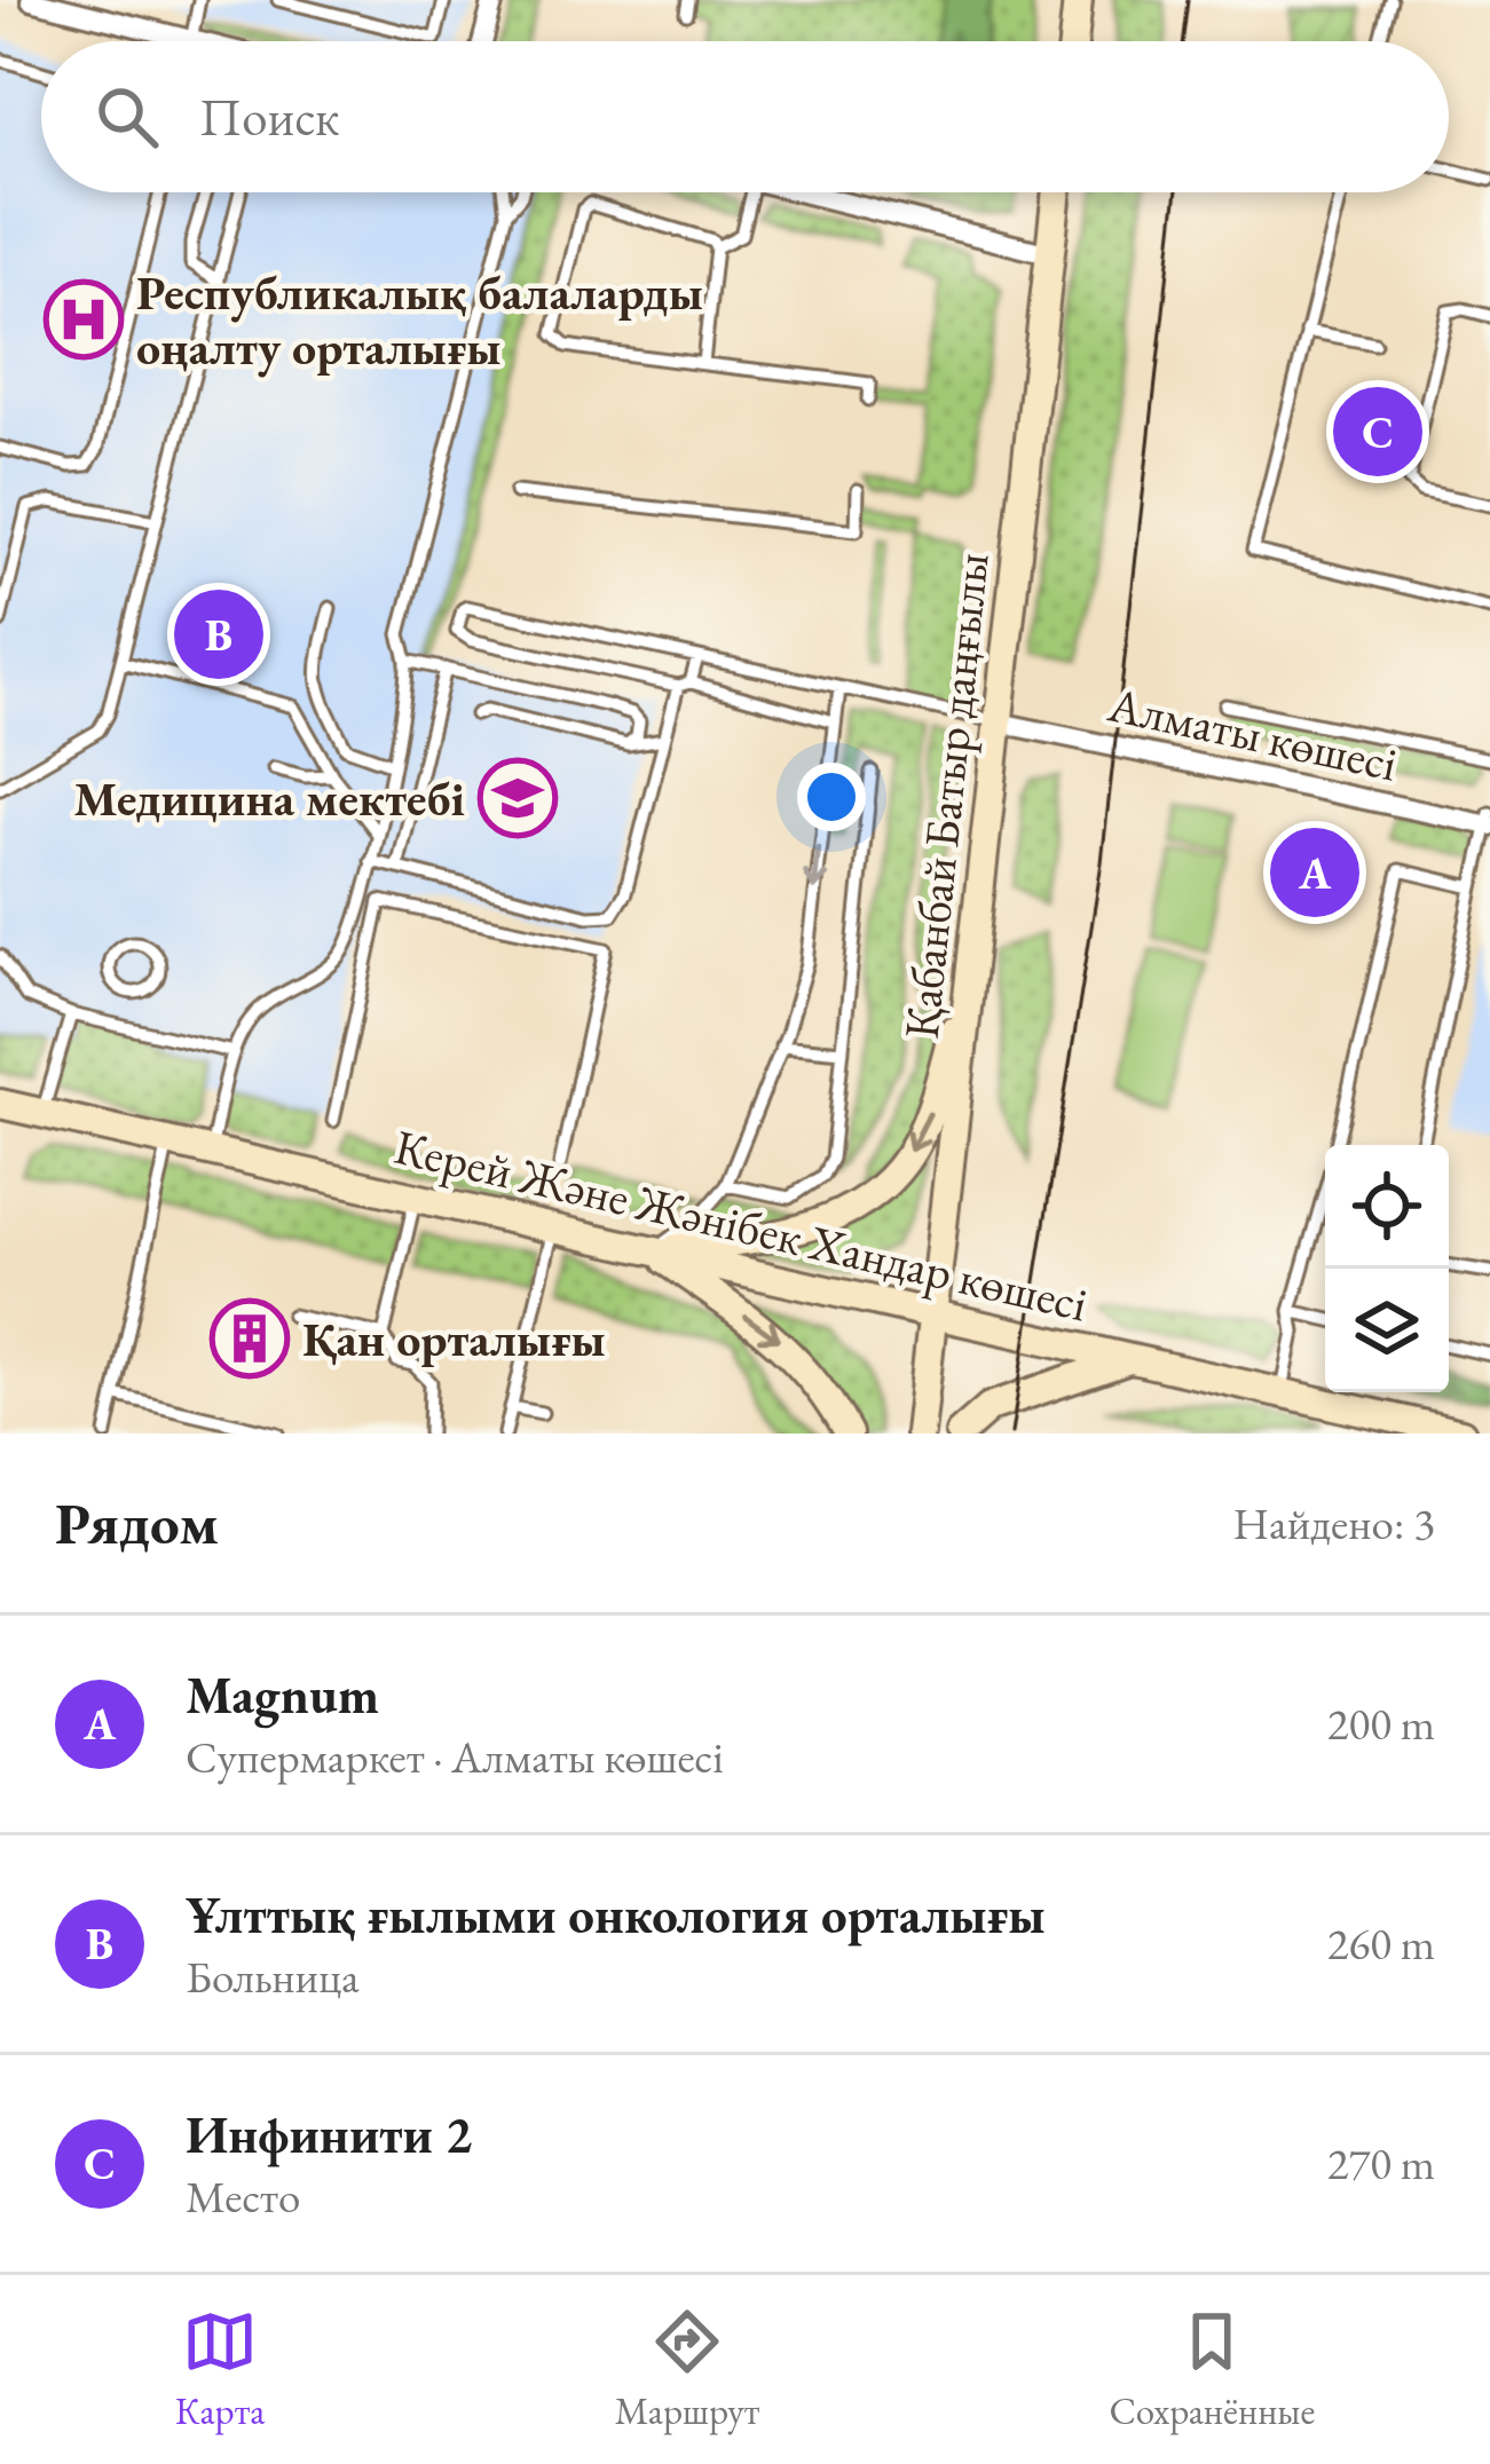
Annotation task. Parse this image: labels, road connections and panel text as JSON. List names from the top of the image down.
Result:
{
  "streets": {
    "main road": ["Қабанбай Батыр даңғылы", "Керей Және Жәнібек Хандар көшесі"],
    "street": ["Алматы көшесі"]
  },
  "crossings": [
    ["Алматы көшесі", "Қабанбай Батыр даңғылы"],
    ["Қабанбай Батыр даңғылы", "Керей Және Жәнібек Хандар көшесі"]
  ],
  "places": {
    "hospital": ["Республикалық балаларды оңалту орталығы"],
    "school or university": ["Медицина мектебі"],
    "building": ["Қан орталығы"]
  },
  "page": {
    "search": "Поиск",
    "pins": ["C", "B", "A"],
    "heading": ["Рядом", "Найдено: 3"],
    "list": [
      {
        "mark": "A",
        "name": "Magnum",
        "note": "Супермаркет · Алматы көшесі",
        "value": "200 m"
      },
      {
        "mark": "B",
        "name": "Ұлттық ғылыми онкология орталығы",
        "note": "Больница",
        "value": "260 m"
      },
      {
        "mark": "C",
        "name": "Инфинити 2",
        "note": "Место",
        "value": "270 m"
      }
    ],
    "nav": ["Карта", "Маршрут", "Сохранённые"]
  }
}
